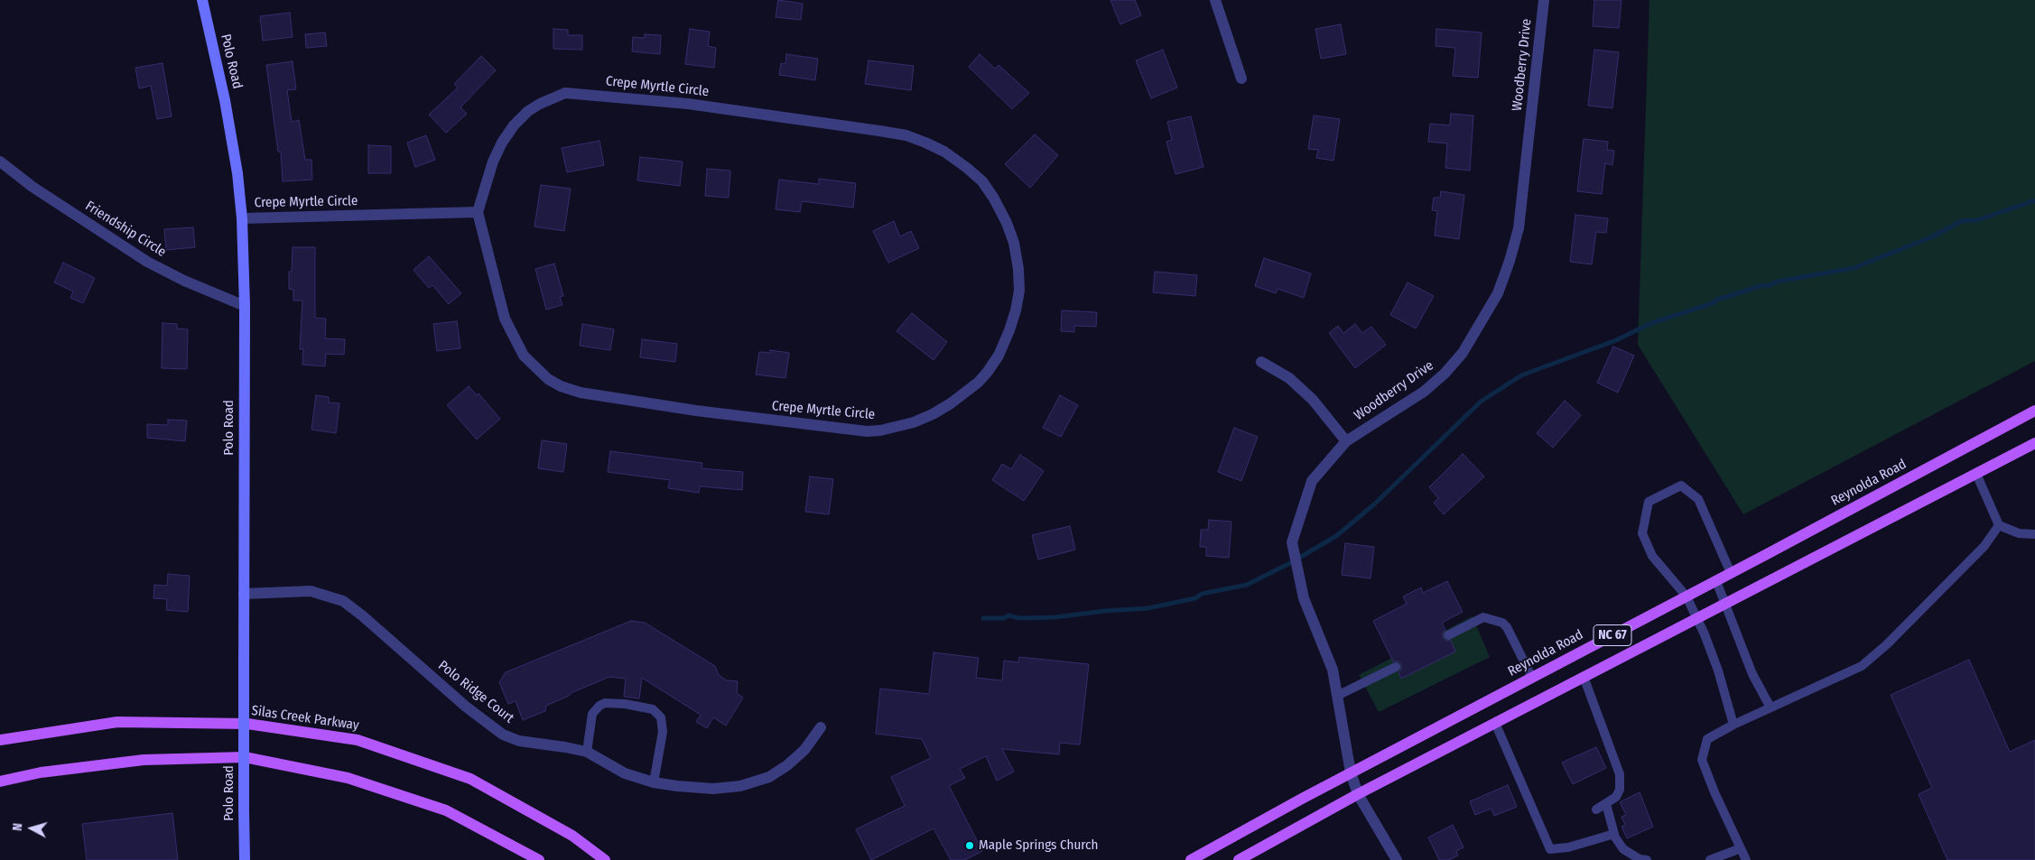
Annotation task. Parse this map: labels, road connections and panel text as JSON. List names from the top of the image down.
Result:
{
  "streets": {
    "main road": [
      "Polo Road",
      "Reynolda Road",
      "NC 67",
      "Silas Creek Parkway"
    ],
    "street": [
      "Woodberry Drive",
      "Crepe Myrtle Circle",
      "Friendship Circle",
      "Polo Ridge Court"
    ]
  },
  "crossings": [
    ["Polo Road", "Crepe Myrtle Circle"],
    ["Polo Road", "Friendship Circle"],
    ["Polo Road", "Polo Ridge Court"],
    ["Woodberry Drive", "Reynolda Road"],
    ["Woodberry Drive", "NC 67"]
  ],
  "places": ["Maple Springs Church"],
  "north": "left"
}
